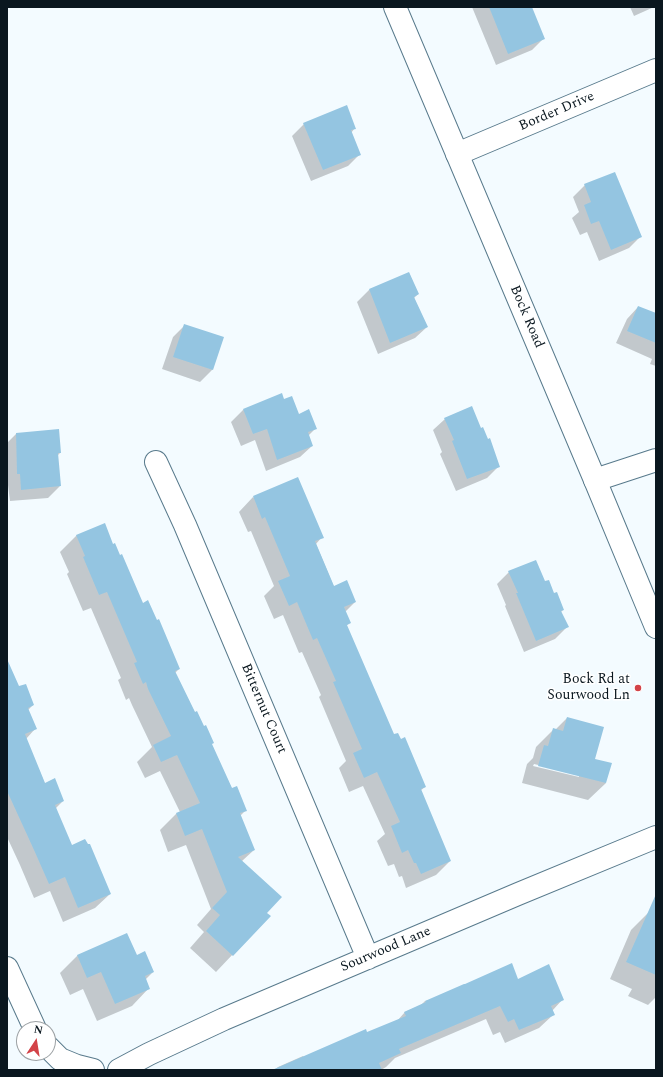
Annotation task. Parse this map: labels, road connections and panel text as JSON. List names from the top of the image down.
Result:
{
  "streets": {
    "street": [
      "Border Drive",
      "Bock Road",
      "Bitternut Court",
      "Sourwood Lane"
    ]
  },
  "crossings": [
    ["Border Drive", "Bock Road"],
    ["Bitternut Court", "Sourwood Lane"]
  ],
  "places": ["Bock Rd at Sourwood Ln"],
  "north": "top"
}
